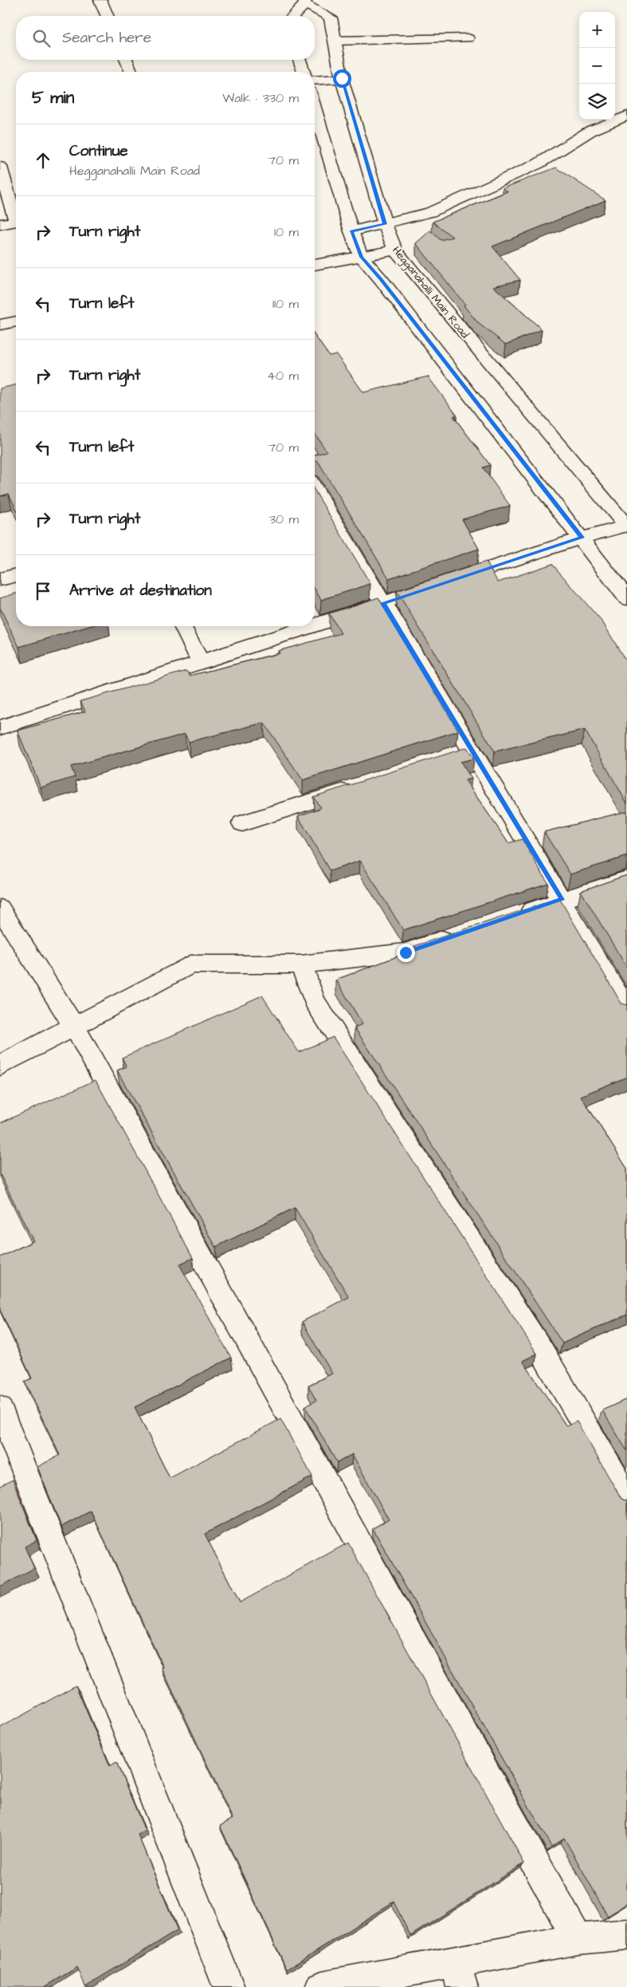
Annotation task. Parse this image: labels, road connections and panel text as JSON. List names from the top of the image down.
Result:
{
  "streets": {
    "street": ["Hegganahalli Main Road"]
  },
  "page": {
    "map_buttons": ["+", "−"],
    "search": "Search here",
    "heading": ["5 min", "Walk · 330 m"],
    "list": [
      ["Continue", "Hegganahalli Main Road", "70 m"],
      ["Turn right", "10 m"],
      ["Turn left", "110 m"],
      ["Turn right", "40 m"],
      ["Turn left", "70 m"],
      ["Turn right", "30 m"],
      "Arrive at destination"
    ]
  }
}
